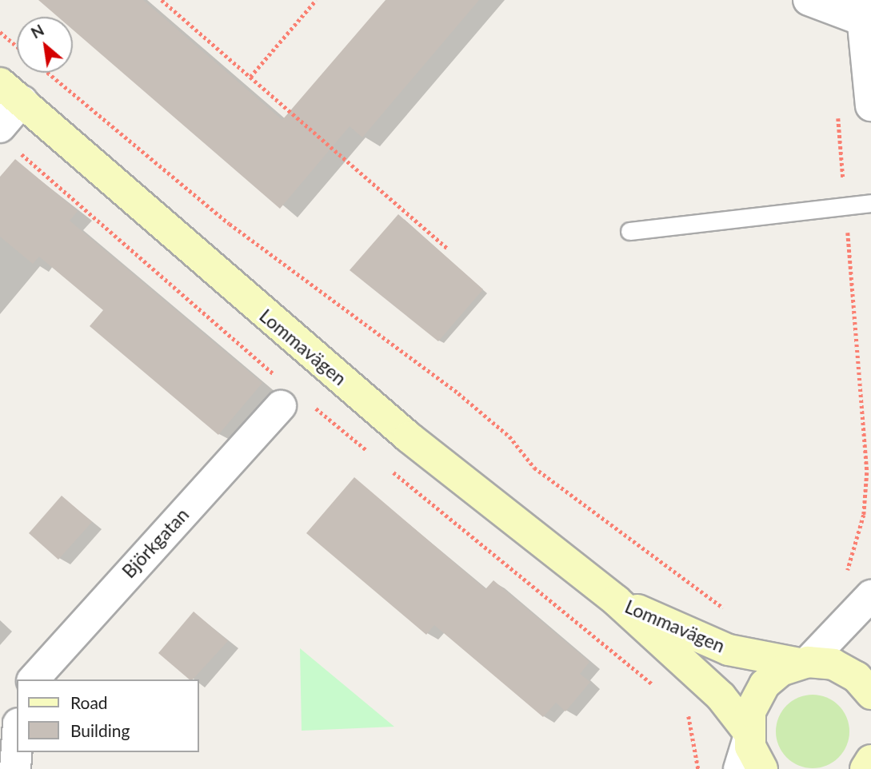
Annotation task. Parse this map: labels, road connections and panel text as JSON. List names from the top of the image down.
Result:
{
  "streets": {
    "street": ["Lommavägen", "Björkgatan"]
  },
  "legend": ["Road", "Building"],
  "north": "top left"
}
